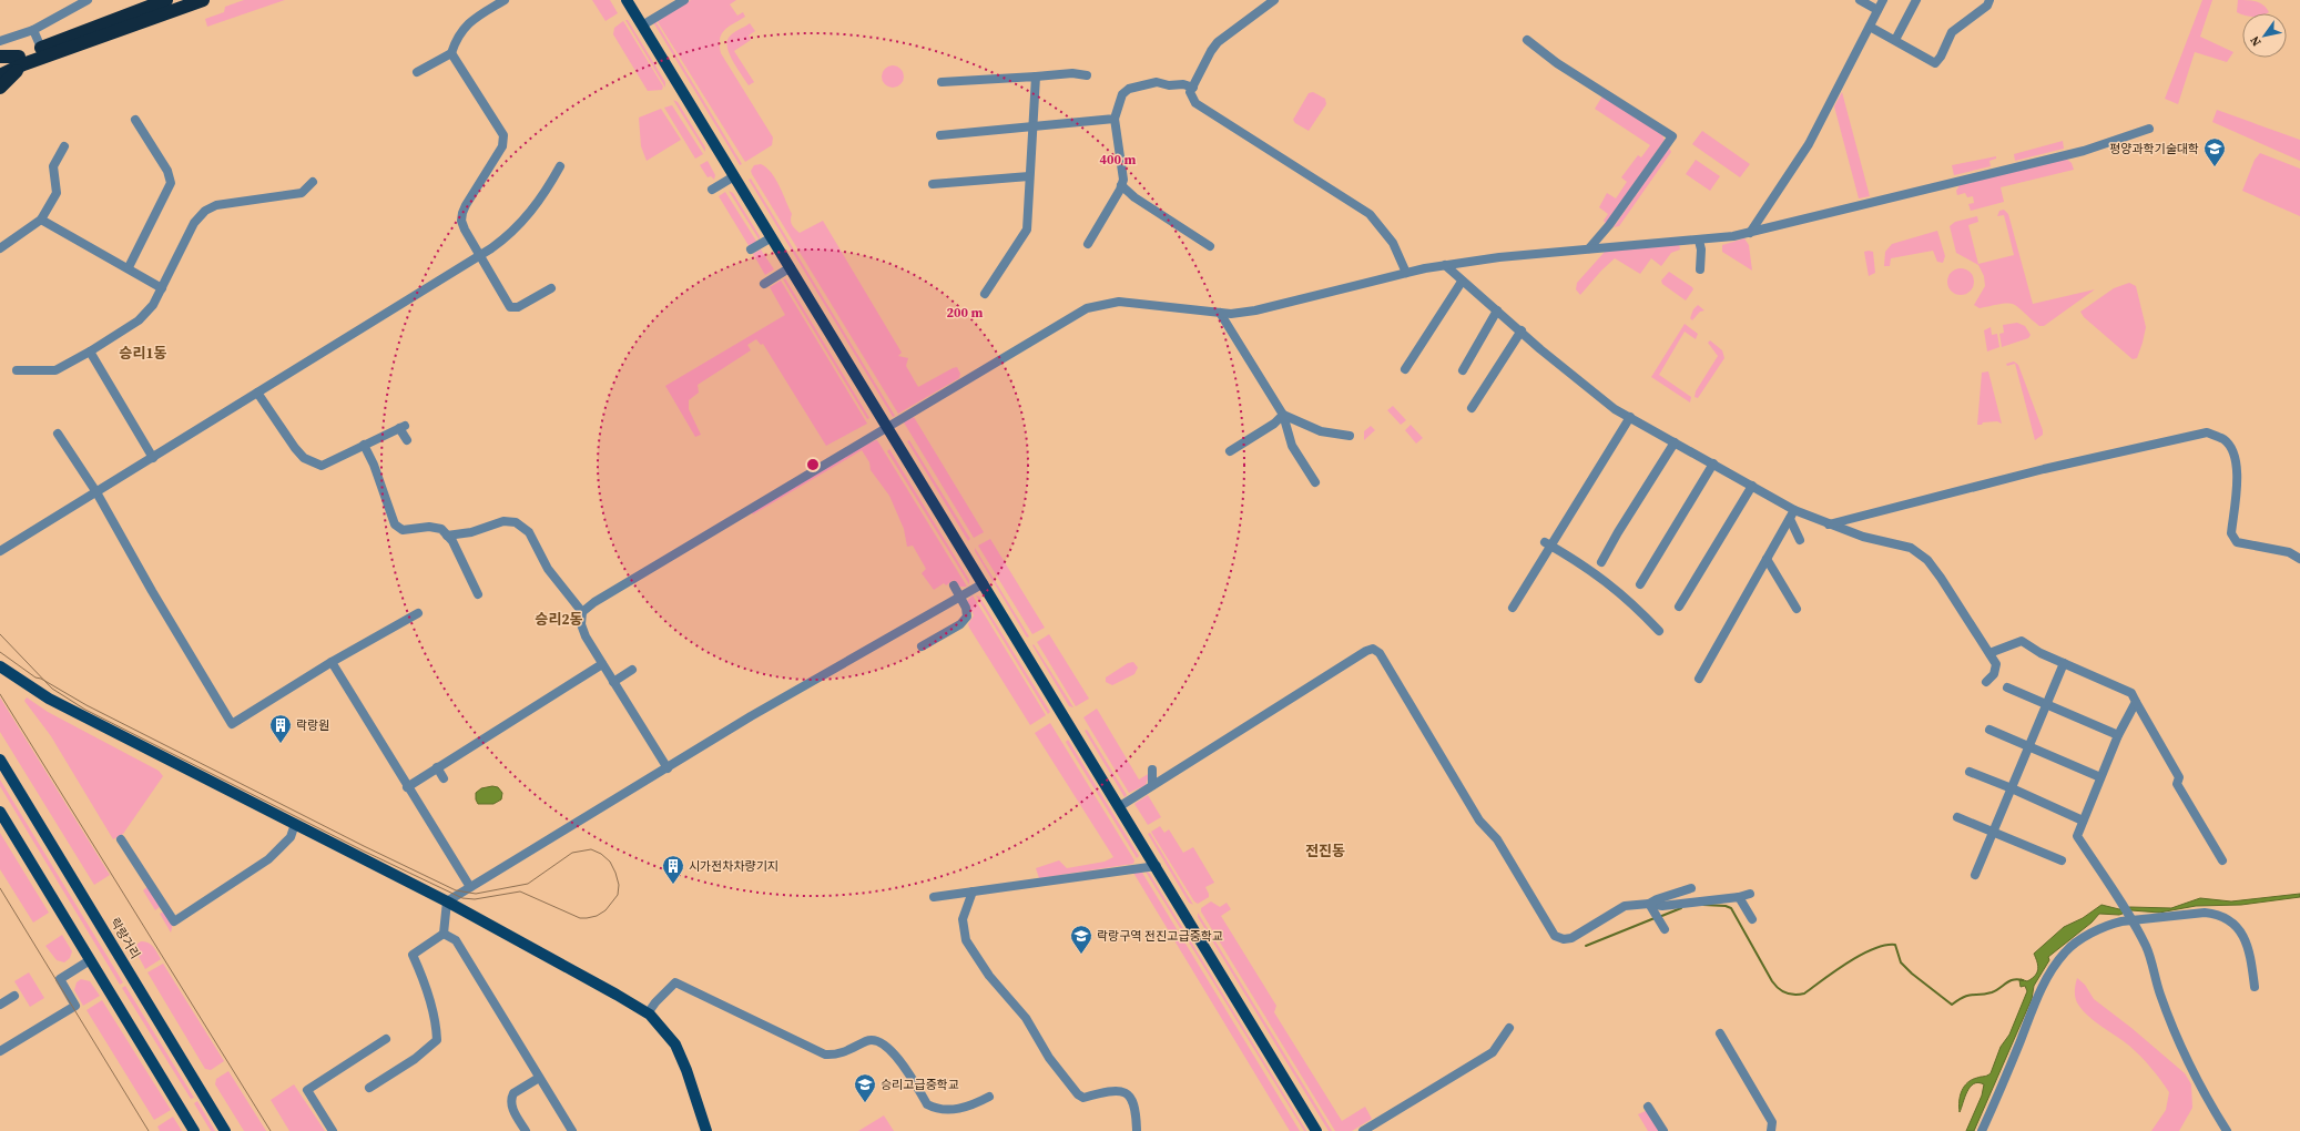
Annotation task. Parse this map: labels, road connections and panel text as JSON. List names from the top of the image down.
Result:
{
  "streets": {
    "main road": ["락랑거리"]
  },
  "districts": ["승리1동", "승리2동", "전진동"],
  "places": {
    "school or university": ["평양과학기술대학", "락랑구역 전진고급중학교", "승리고급중학교"],
    "building": ["락랑원", "시가전차차량기지"]
  },
  "north": "bottom left",
  "rings": ["400 m", "200 m"]
}
